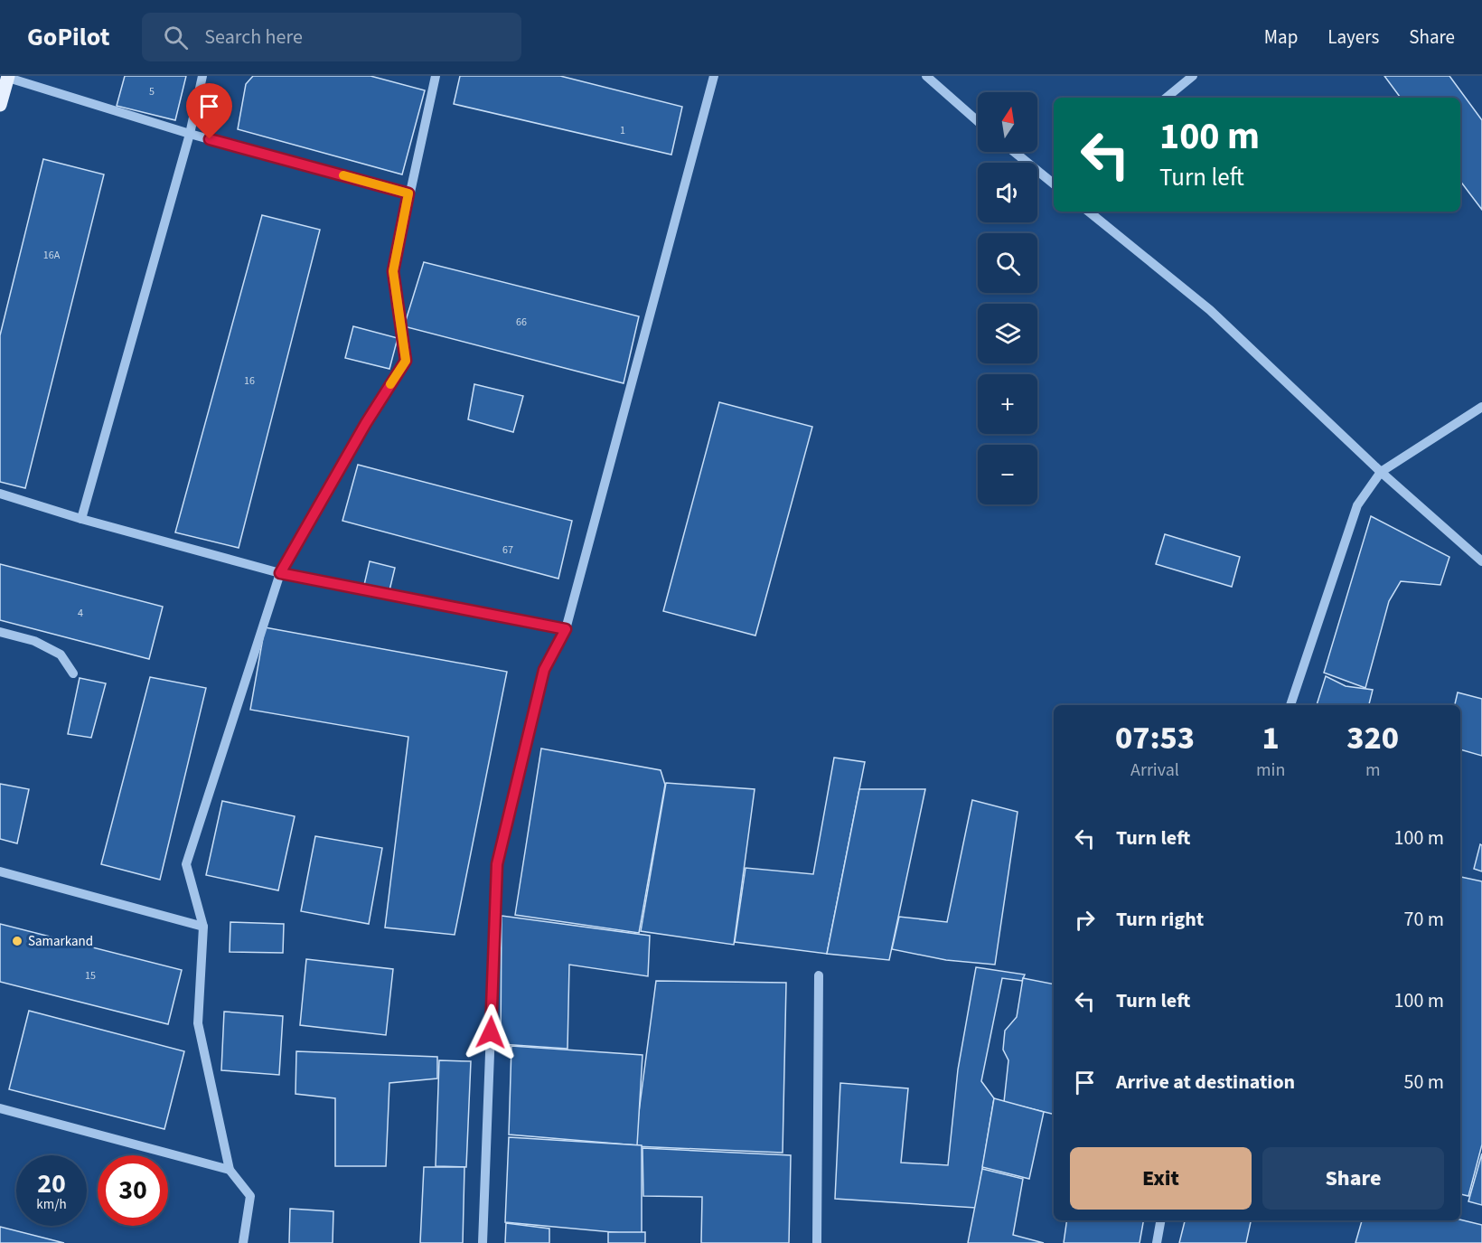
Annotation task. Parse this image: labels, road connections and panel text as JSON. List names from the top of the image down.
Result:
{
  "places": ["Samarkand"],
  "house_numbers": [
    "5",
    "1",
    "16A",
    "66",
    "16",
    "67",
    "4",
    "15"
  ],
  "north": "top",
  "page": {
    "header": "GoPilot",
    "search": "Search here",
    "nav": ["Map", "Layers", "Share"],
    "map_buttons": ["+", "−"],
    "turn": ["100 m", "Turn left"],
    "eta": [
      "07:53",
      "Arrival",
      "1",
      "min",
      "320",
      "m"
    ],
    "list": [
      {
        "name": "Turn left",
        "value": "100 m"
      },
      {
        "name": "Turn right",
        "value": "70 m"
      },
      {
        "name": "Turn left",
        "value": "100 m"
      },
      {
        "name": "Arrive at destination",
        "value": "50 m"
      }
    ],
    "buttons": ["Exit", "Share"],
    "speed": "20 km/h",
    "limit": "30"
  }
}
